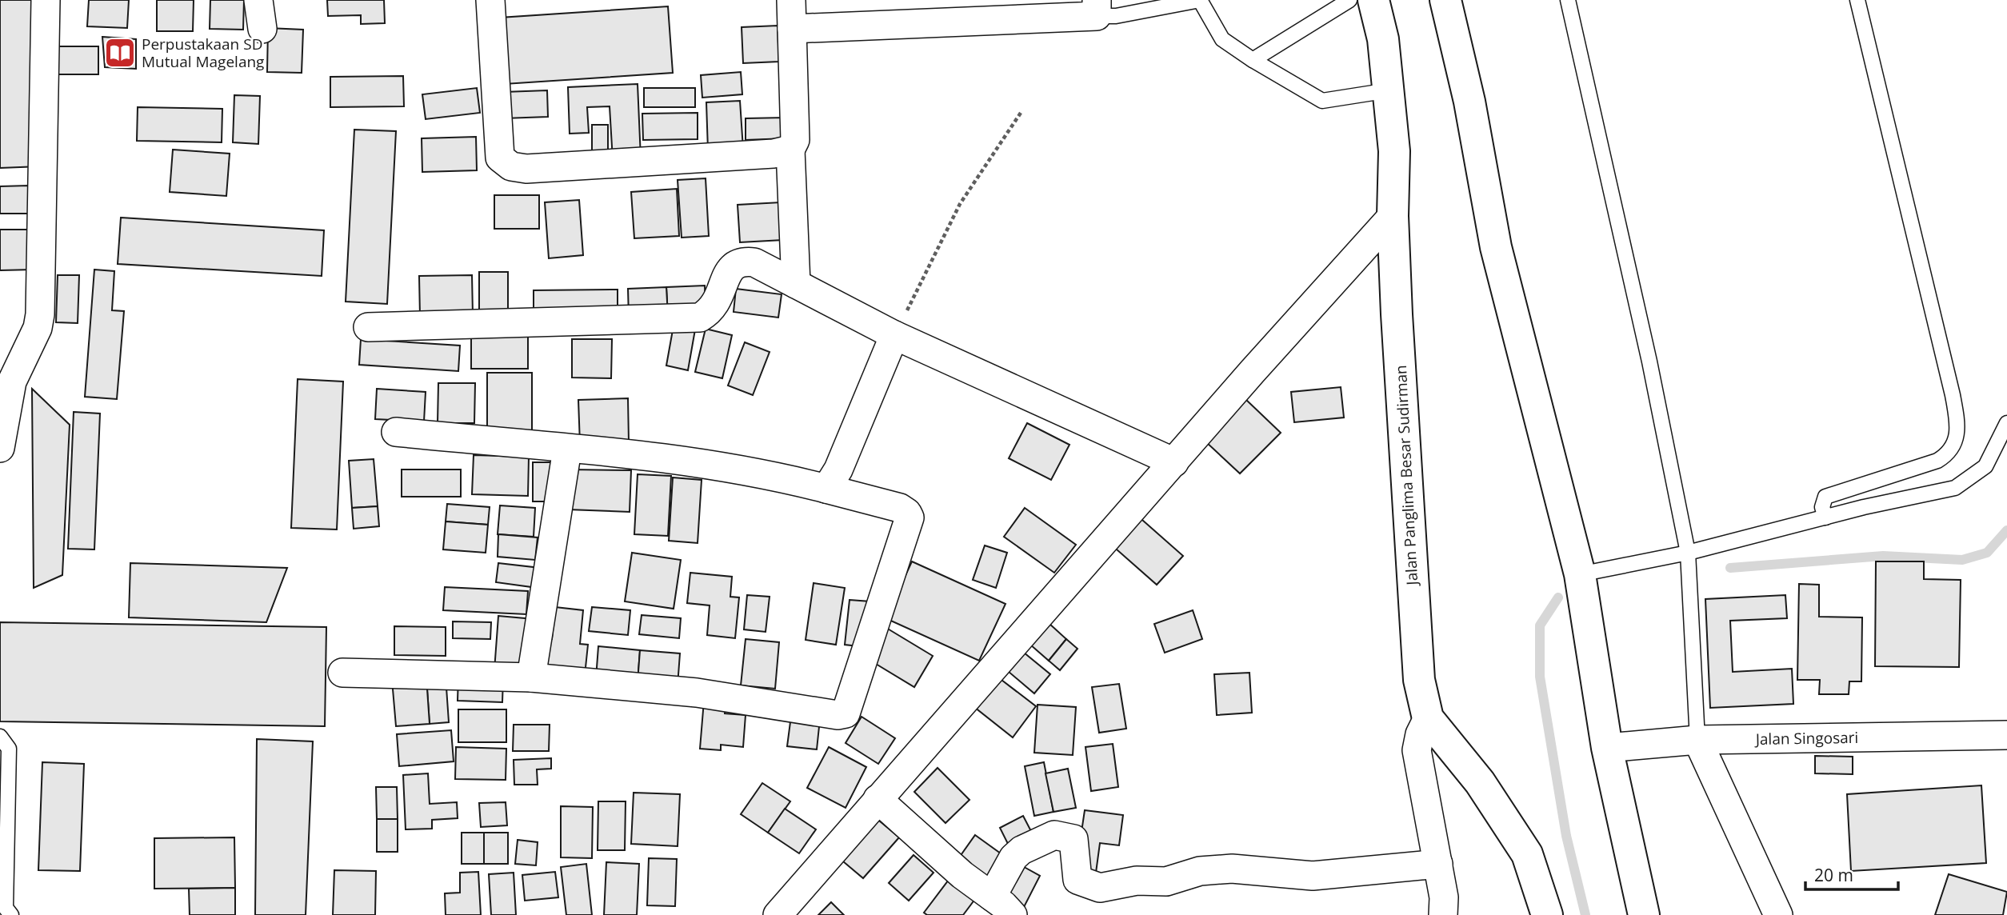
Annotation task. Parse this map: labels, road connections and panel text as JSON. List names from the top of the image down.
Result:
{
  "streets": {
    "main road": ["Jalan Panglima Besar Sudirman"],
    "street": ["Jalan Singosari"]
  },
  "places": {
    "library": ["Perpustakaan SD Mutual Magelang"]
  },
  "scale_bar": "20 m"
}
